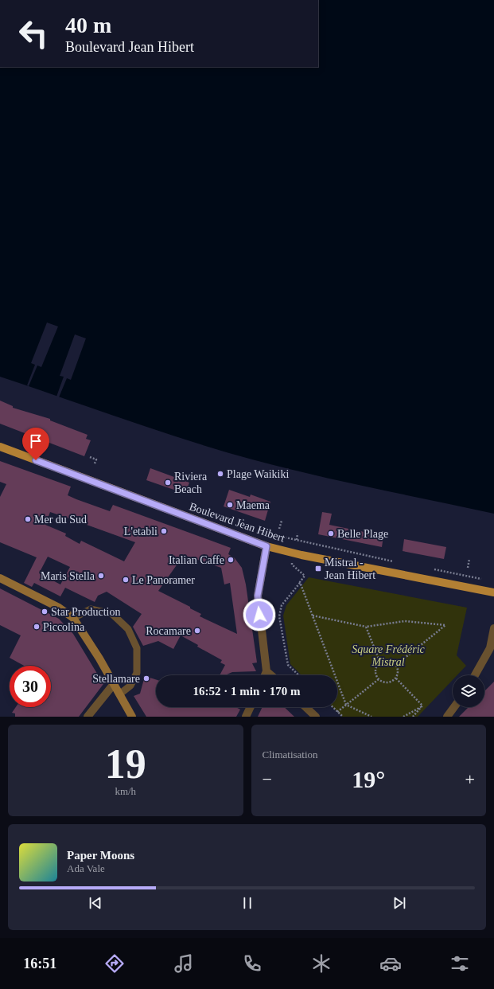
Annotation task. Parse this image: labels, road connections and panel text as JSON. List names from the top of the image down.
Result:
{
  "streets": {
    "main road": ["Boulevard Jean Hibert"]
  },
  "parks": ["Square Frédéric Mistral"],
  "places": {
    "other": [
      "Plage Waikiki",
      "Riviera Beach",
      "Maema",
      "Mer du Sud",
      "L'etabli",
      "Belle Plage",
      "Italian Caffe",
      "Maris Stella",
      "Le Panoramer",
      "Star Production",
      "Piccolina",
      "Rocamare",
      "Stellamare"
    ],
    "transit": ["Mistral - Jean Hibert"]
  },
  "page": {
    "turn": ["40 m", "Boulevard Jean Hibert"],
    "limit": "30",
    "trip": "16:52 · 1 min · 170 m",
    "tile": [
      ["19", "km/h"],
      "Climatisation"
    ],
    "heat": ["−", "19°", "+"],
    "song": ["Paper Moons", "Ada Vale"],
    "tabs": "16:51"
  }
}
